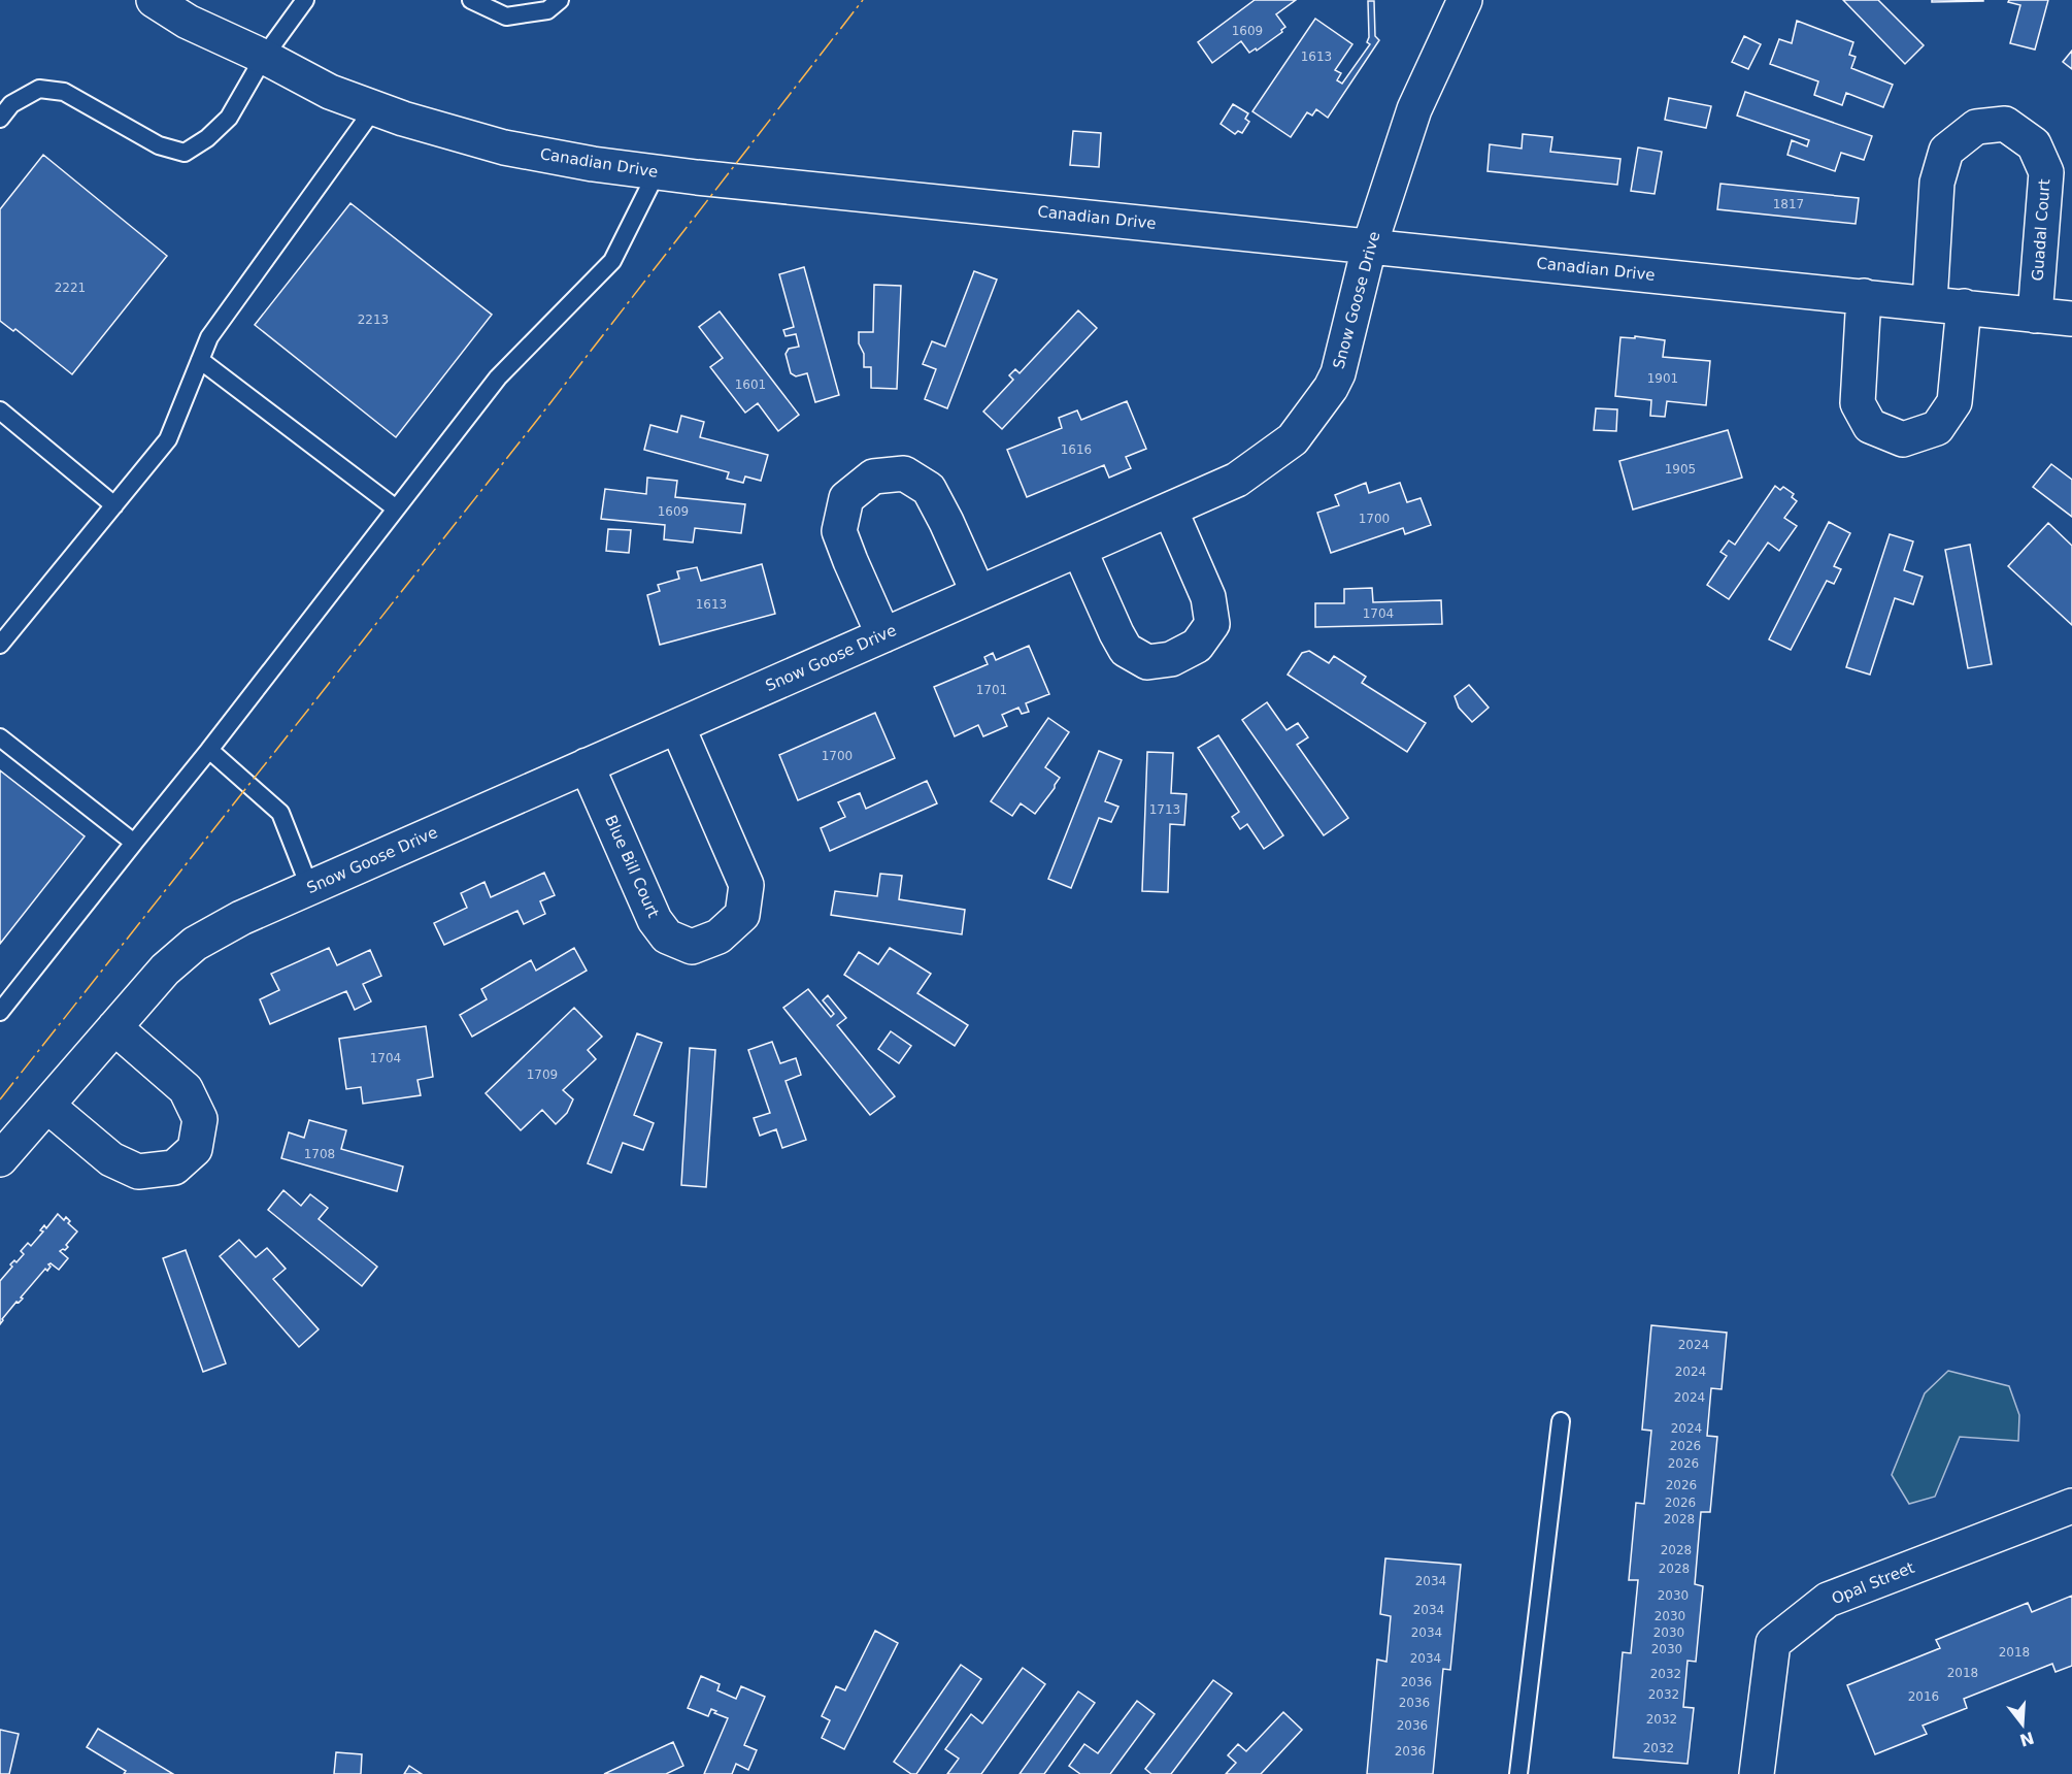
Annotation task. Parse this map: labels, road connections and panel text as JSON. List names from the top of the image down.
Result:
{
  "streets": {
    "street": [
      "Canadian Drive",
      "Guadal Court",
      "Snow Goose Drive",
      "Blue Bill Court",
      "Opal Street"
    ]
  },
  "crossings": [
    ["Canadian Drive", "Guadal Court"],
    ["Canadian Drive", "Snow Goose Drive"],
    ["Snow Goose Drive", "Blue Bill Court"]
  ],
  "house_numbers": [
    "1609",
    "1613",
    "1817",
    "2221",
    "2213",
    "1901",
    "1601",
    "1616",
    "1905",
    "1609",
    "1700",
    "1613",
    "1704",
    "1701",
    "1700",
    "1713",
    "1704",
    "1709",
    "1708",
    "2024",
    "2024",
    "2024",
    "2024",
    "2026",
    "2026",
    "2026",
    "2026",
    "2028",
    "2028",
    "2028",
    "2034",
    "2030",
    "2034",
    "2030",
    "2034",
    "2030",
    "2030",
    "2018",
    "2034",
    "2018",
    "2032",
    "2036",
    "2032",
    "2016",
    "2036",
    "2032",
    "2036",
    "2032",
    "2036"
  ],
  "north": "bottom"
}
